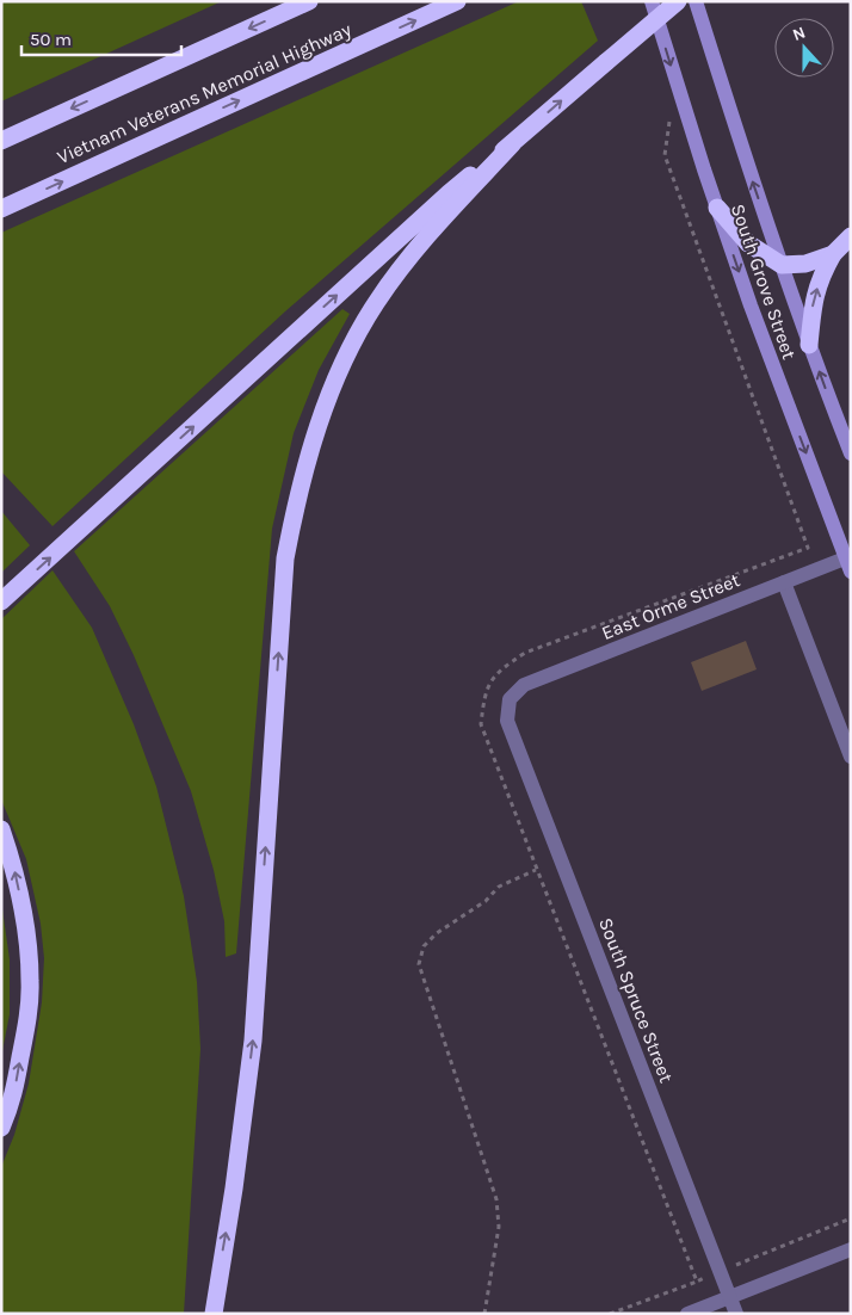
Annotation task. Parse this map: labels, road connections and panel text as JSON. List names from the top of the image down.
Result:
{
  "streets": {
    "highway": ["Vietnam Veterans Memorial Highway"],
    "street": ["South Grove Street", "East Orme Street", "South Spruce Street"]
  },
  "crossings": [
    ["South Grove Street", "East Orme Street"],
    ["East Orme Street", "South Spruce Street"]
  ],
  "scale_bar": "50 m",
  "north": "top"
}
